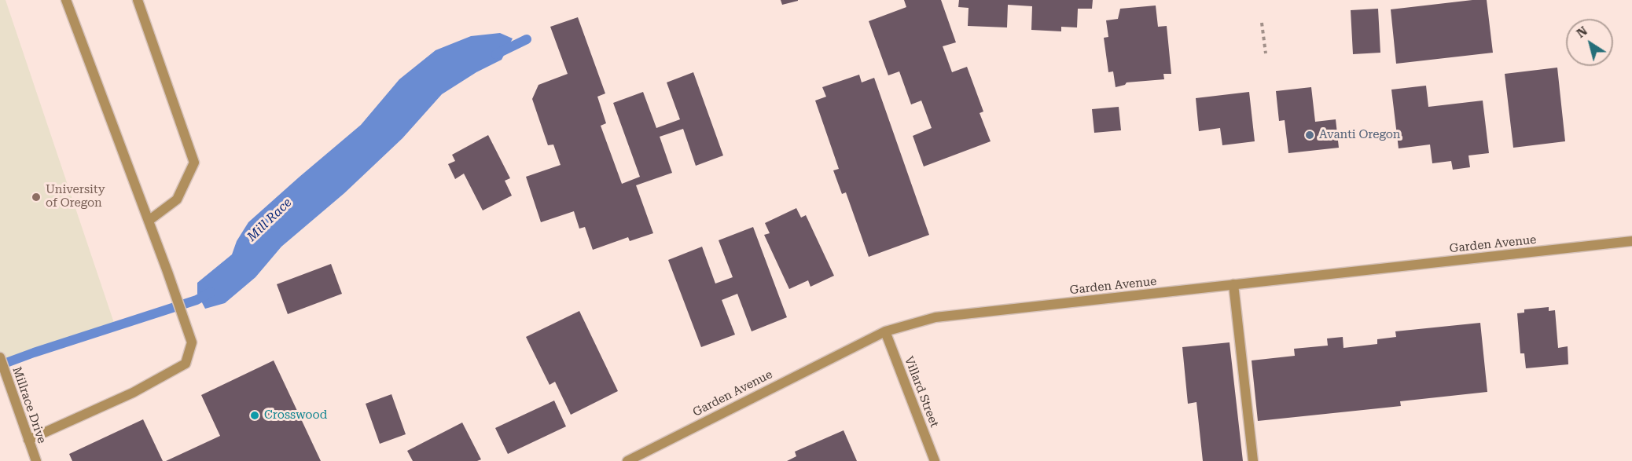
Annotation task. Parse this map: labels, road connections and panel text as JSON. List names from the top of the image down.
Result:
{
  "streets": {
    "street": ["Garden Avenue", "Villard Street", "Millrace Drive"]
  },
  "crossings": [
    ["Garden Avenue", "Villard Street"]
  ],
  "water": ["Mill Race"],
  "places": ["Avanti Oregon", "University of Oregon", "Crosswood"],
  "north": "top left"
}
